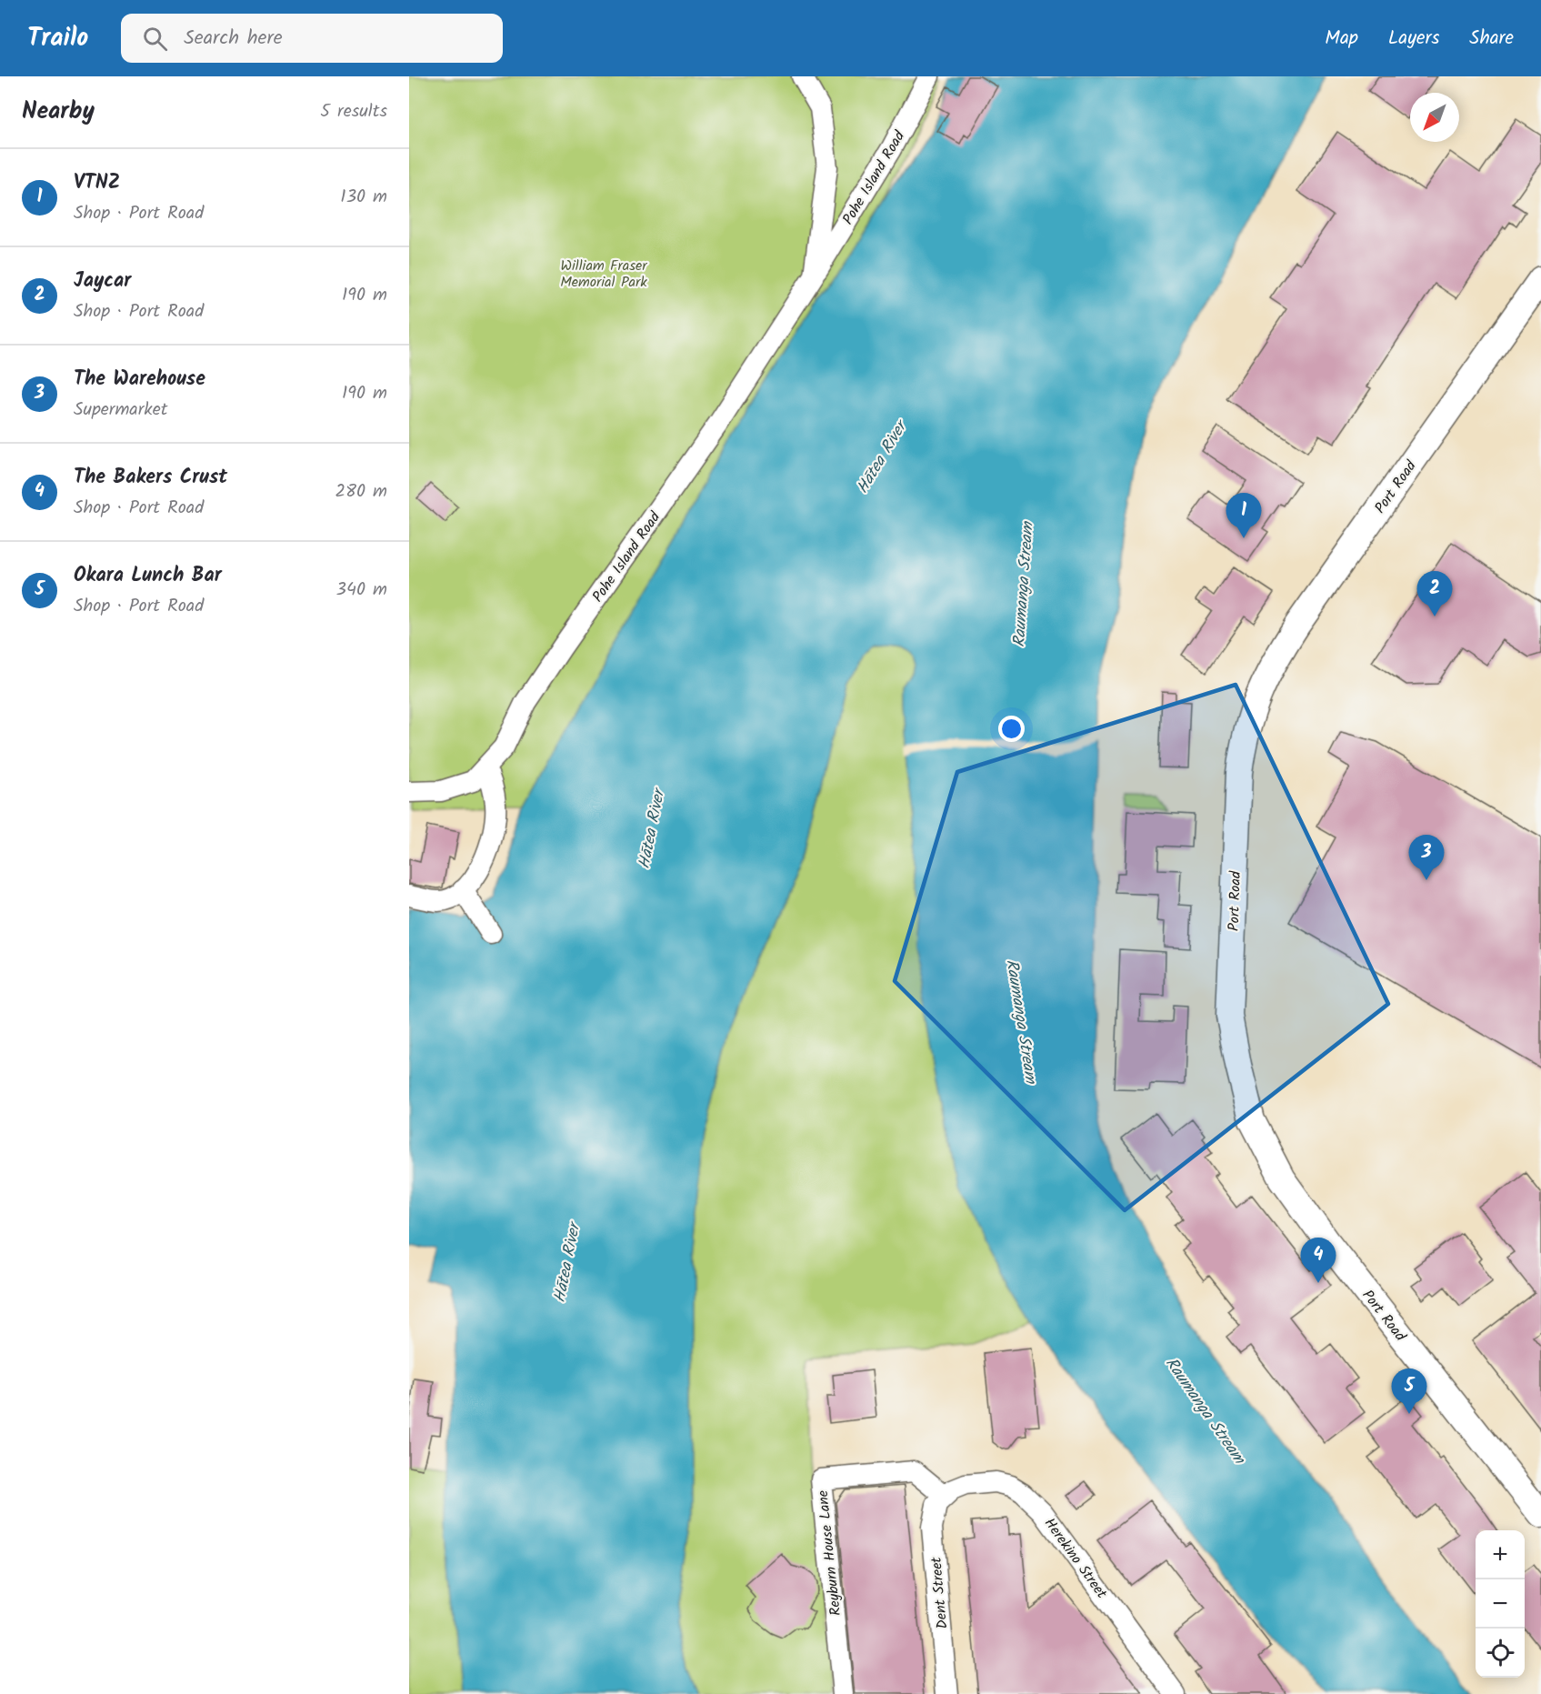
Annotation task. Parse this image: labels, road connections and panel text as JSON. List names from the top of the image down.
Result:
{
  "streets": {
    "main road": ["Port Road"],
    "street": [
      "Pohe Island Road",
      "Reyburn House Lane",
      "Herekino Street",
      "Dent Street"
    ]
  },
  "crossings": [
    ["Reyburn House Lane", "Herekino Street"],
    ["Reyburn House Lane", "Dent Street"],
    ["Herekino Street", "Dent Street"]
  ],
  "water": ["Hātea River", "Raumanga Stream"],
  "parks": ["William Fraser Memorial Park"],
  "north": "bottom left",
  "page": {
    "header": "Trailo",
    "search": "Search here",
    "nav": ["Map", "Layers", "Share"],
    "heading": ["Nearby", "5 results"],
    "list": [
      {
        "mark": "1",
        "name": "VTNZ",
        "note": "Shop · Port Road",
        "value": "130 m"
      },
      {
        "mark": "2",
        "name": "Jaycar",
        "note": "Shop · Port Road",
        "value": "190 m"
      },
      {
        "mark": "3",
        "name": "The Warehouse",
        "note": "Supermarket",
        "value": "190 m"
      },
      {
        "mark": "4",
        "name": "The Bakers Crust",
        "note": "Shop · Port Road",
        "value": "280 m"
      },
      {
        "mark": "5",
        "name": "Okara Lunch Bar",
        "note": "Shop · Port Road",
        "value": "340 m"
      }
    ],
    "pins": [
      "1",
      "2",
      "3",
      "4",
      "5"
    ],
    "map_buttons": ["+", "−"]
  }
}
